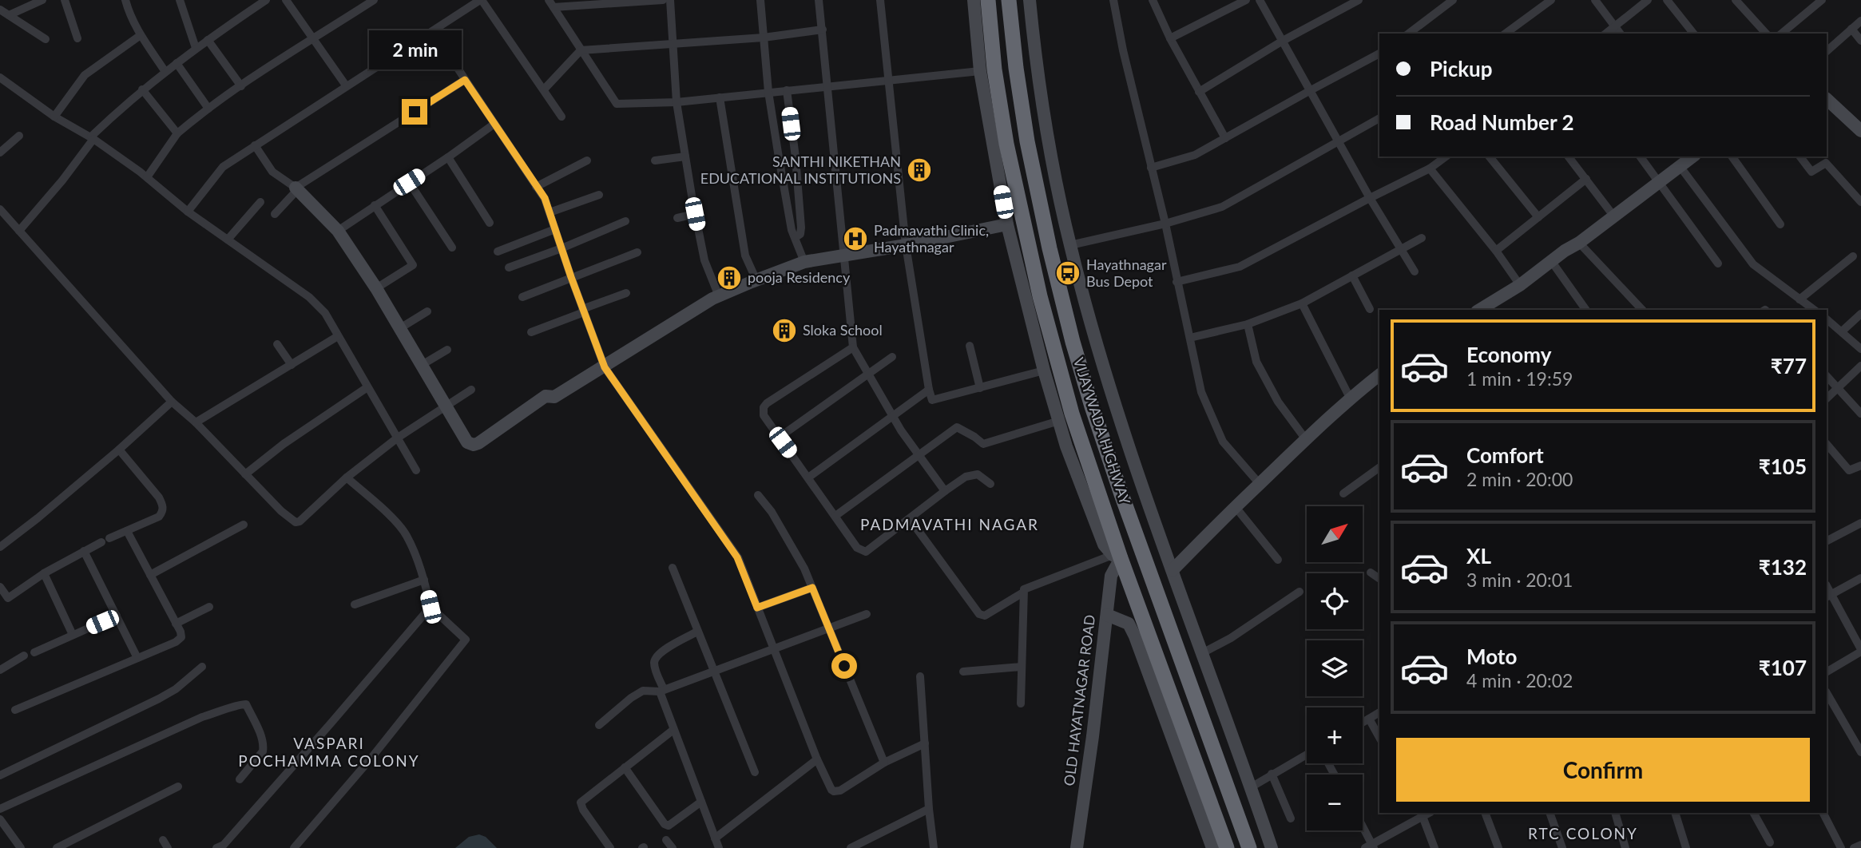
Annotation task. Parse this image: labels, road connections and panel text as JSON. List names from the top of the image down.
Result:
{
  "streets": {
    "highway": ["VIJAYWADA HIGHWAY"],
    "street": ["OLD HAYATNAGAR ROAD"]
  },
  "crossings": [
    ["VIJAYWADA HIGHWAY", "OLD HAYATNAGAR ROAD"]
  ],
  "districts": ["PADMAVATHI NAGAR", "VASPARI POCHAMMA COLONY", "RTC COLONY"],
  "places": {
    "building": ["SANTHI NIKETHAN EDUCATIONAL INSTITUTIONS", "pooja Residency", "Sloka School"],
    "hospital": ["Padmavathi Clinic, Hayathnagar"],
    "bus stop": ["Hayathnagar Bus Depot"]
  },
  "north": "top right",
  "page": {
    "bubble": "2 min",
    "banner": ["Pickup", "Road Number 2"],
    "list": [
      {
        "name": "Economy",
        "note": "1 min · 19:59",
        "value": "₹77"
      },
      {
        "name": "Comfort",
        "note": "2 min · 20:00",
        "value": "₹105"
      },
      {
        "name": "XL",
        "note": "3 min · 20:01",
        "value": "₹132"
      },
      {
        "name": "Moto",
        "note": "4 min · 20:02",
        "value": "₹107"
      }
    ],
    "map_buttons": ["+", "−"],
    "buttons": "Confirm"
  }
}
